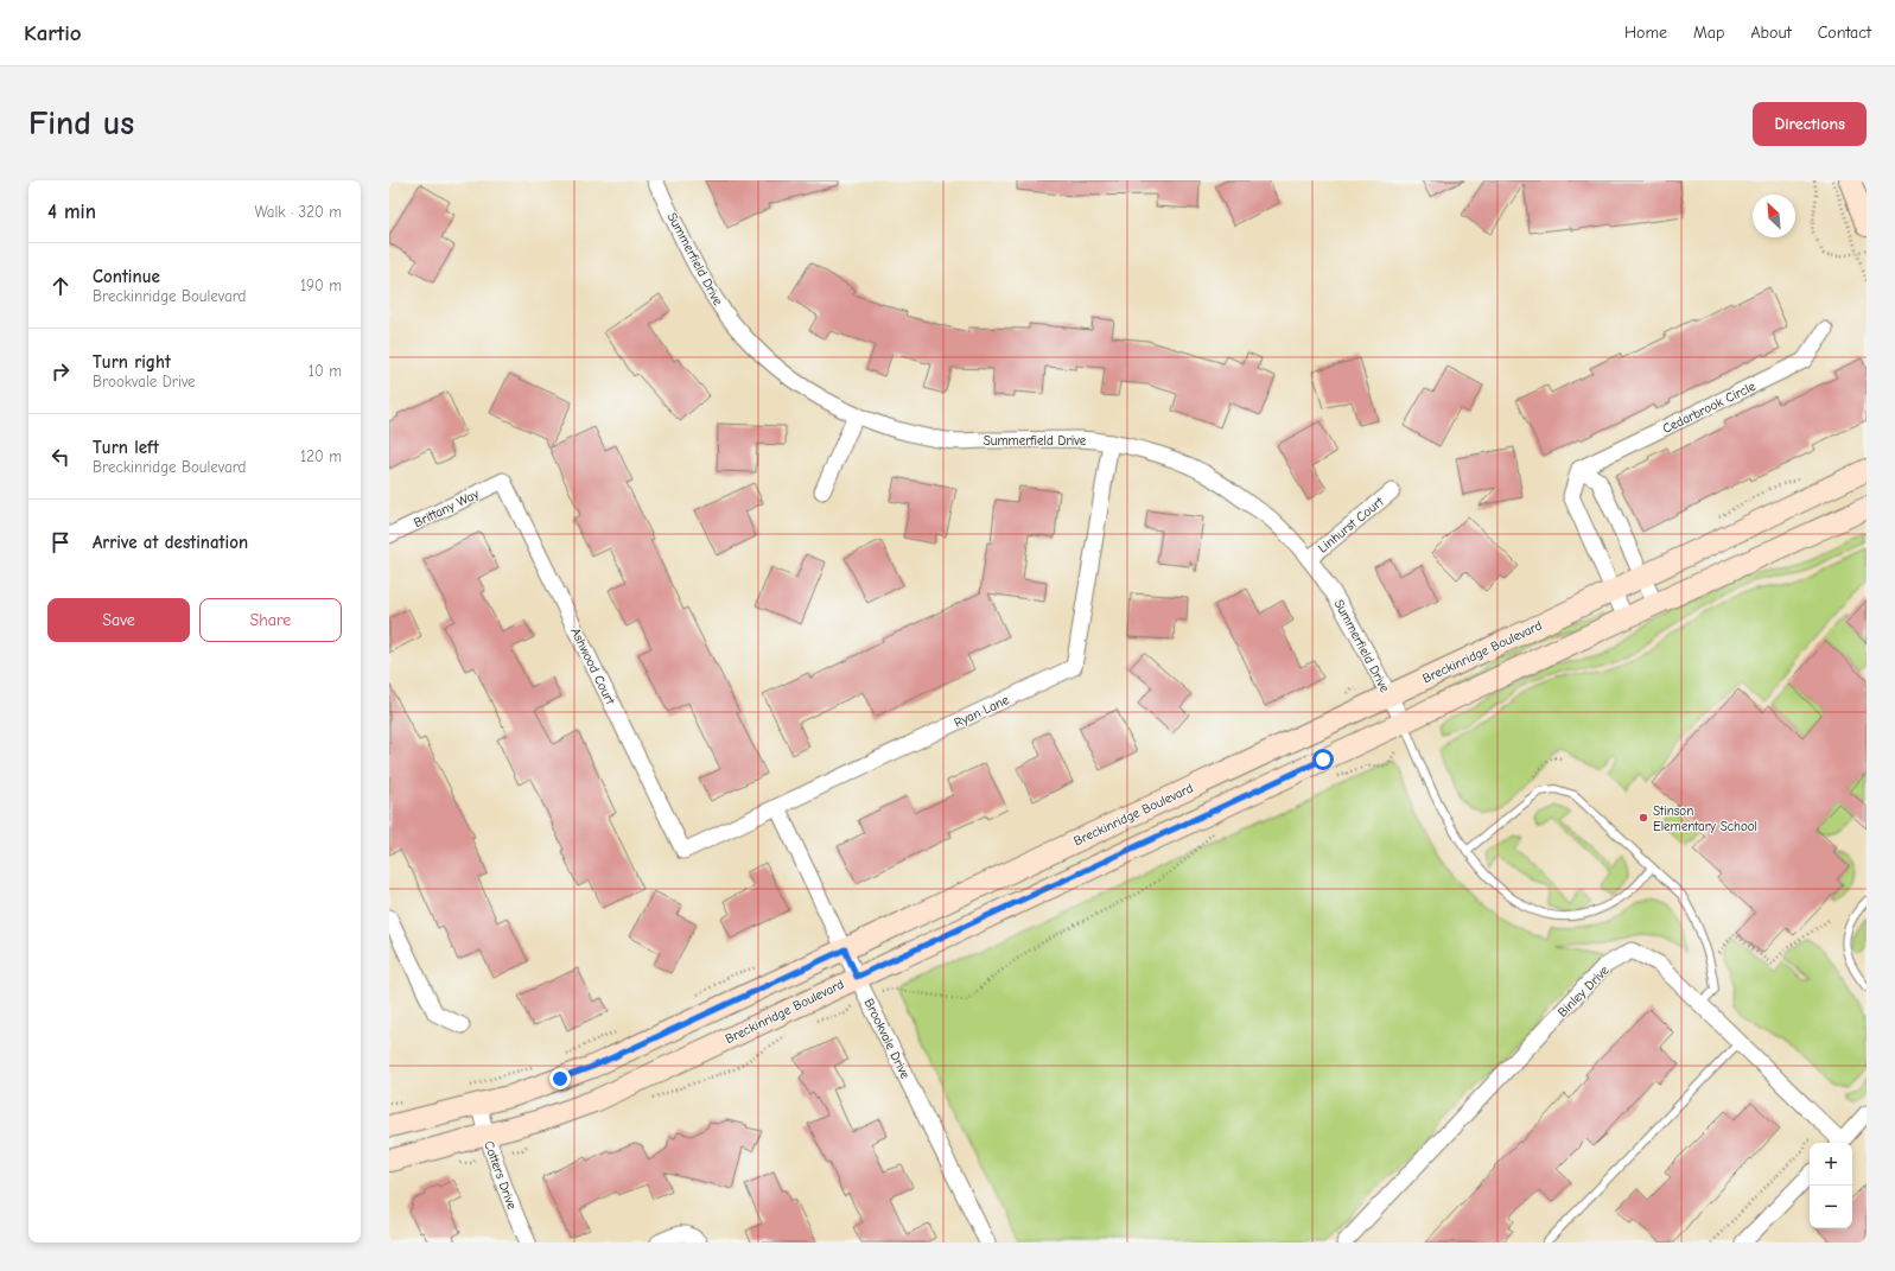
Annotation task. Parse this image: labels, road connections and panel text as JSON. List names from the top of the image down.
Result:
{
  "streets": {
    "street": [
      "Summerfield Drive",
      "Cedarbrook Circle",
      "Brittany Way",
      "Linhurst Court",
      "Breckinridge Boulevard",
      "Ashwood Court",
      "Ryan Lane",
      "Binley Drive",
      "Brookvale Drive",
      "Cotters Drive"
    ]
  },
  "crossings": [
    ["Summerfield Drive", "Linhurst Court"],
    ["Summerfield Drive", "Breckinridge Boulevard"],
    ["Summerfield Drive", "Ryan Lane"],
    ["Brittany Way", "Ashwood Court"],
    ["Breckinridge Boulevard", "Brookvale Drive"],
    ["Breckinridge Boulevard", "Cotters Drive"],
    ["Ashwood Court", "Ryan Lane"],
    ["Ryan Lane", "Brookvale Drive"]
  ],
  "places": ["Stinson Elementary School"],
  "north": "top left",
  "page": {
    "header": "Kartio",
    "nav": [
      "Home",
      "Map",
      "About",
      "Contact"
    ],
    "buttons": [
      "Directions",
      ["Save", "Share"]
    ],
    "title": "Find us",
    "heading": ["4 min", "Walk · 320 m"],
    "list": [
      ["Continue", "Breckinridge Boulevard", "190 m"],
      ["Turn right", "Brookvale Drive", "10 m"],
      ["Turn left", "Breckinridge Boulevard", "120 m"],
      "Arrive at destination"
    ],
    "map_buttons": ["+", "−"]
  }
}
